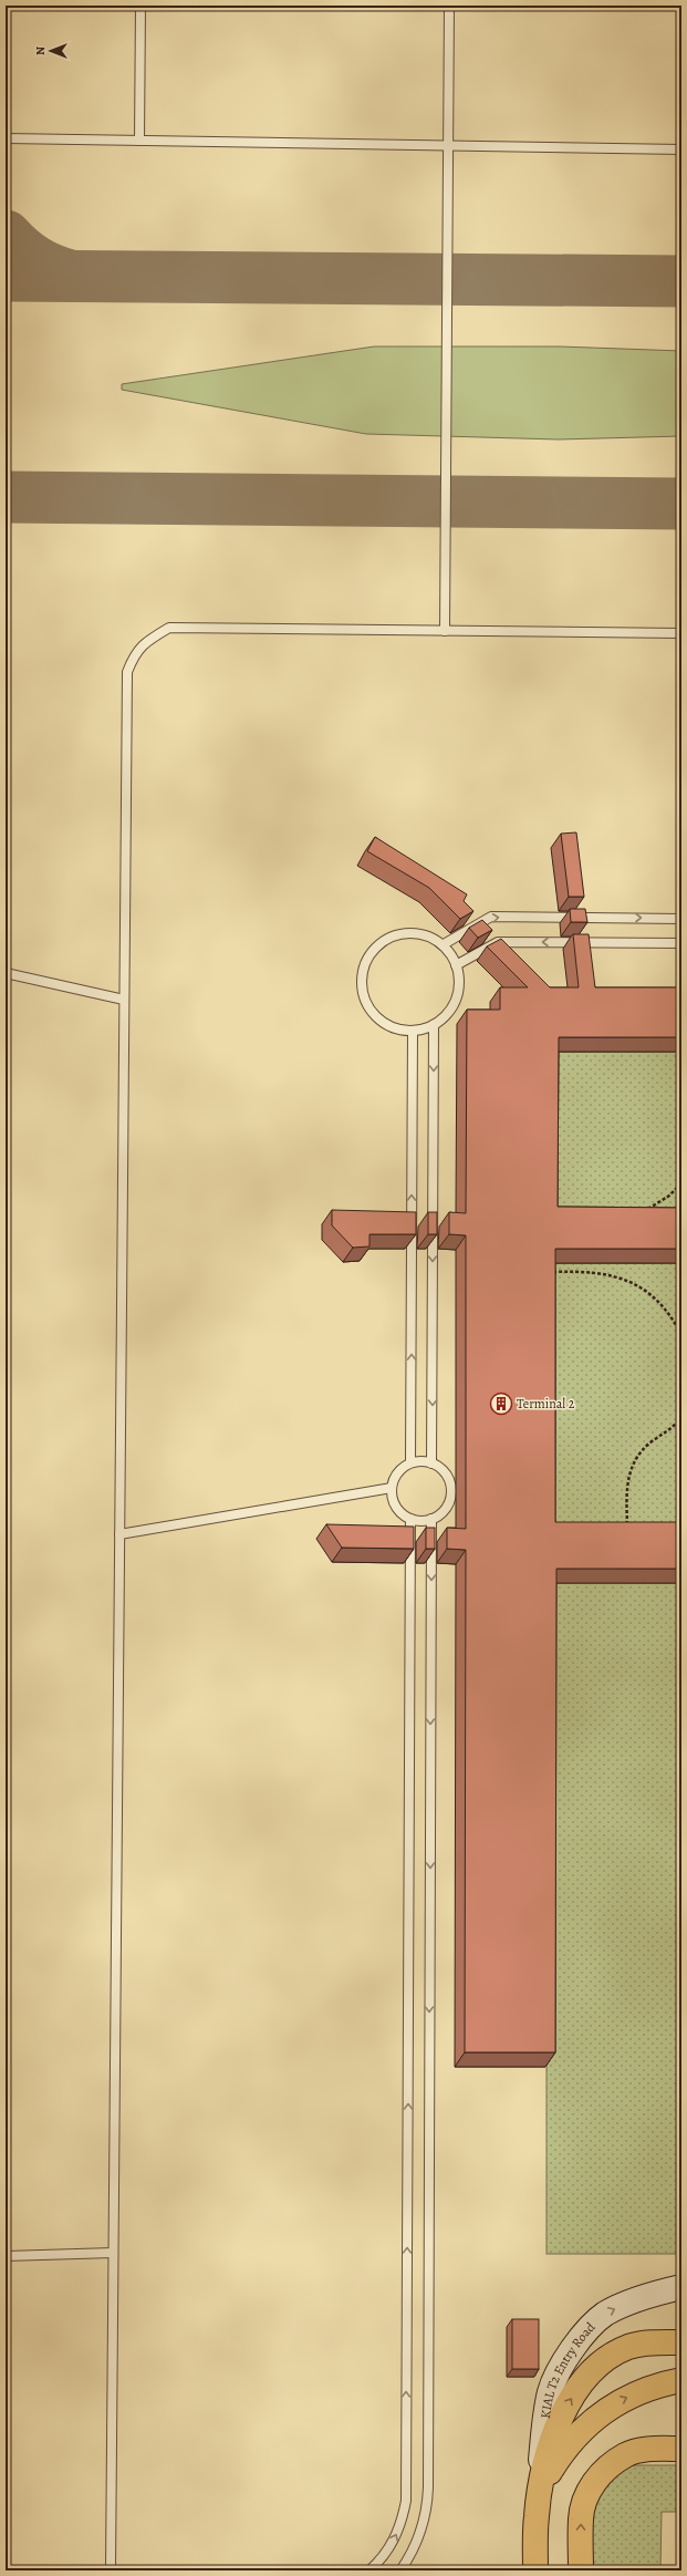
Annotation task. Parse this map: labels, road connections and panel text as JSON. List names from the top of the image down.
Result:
{
  "streets": {
    "main road": ["KIAL T2 Entry Road"]
  },
  "one_way": ["KIAL T2 Entry Road"],
  "places": {
    "building": ["Terminal 2"]
  },
  "north": "left"
}
